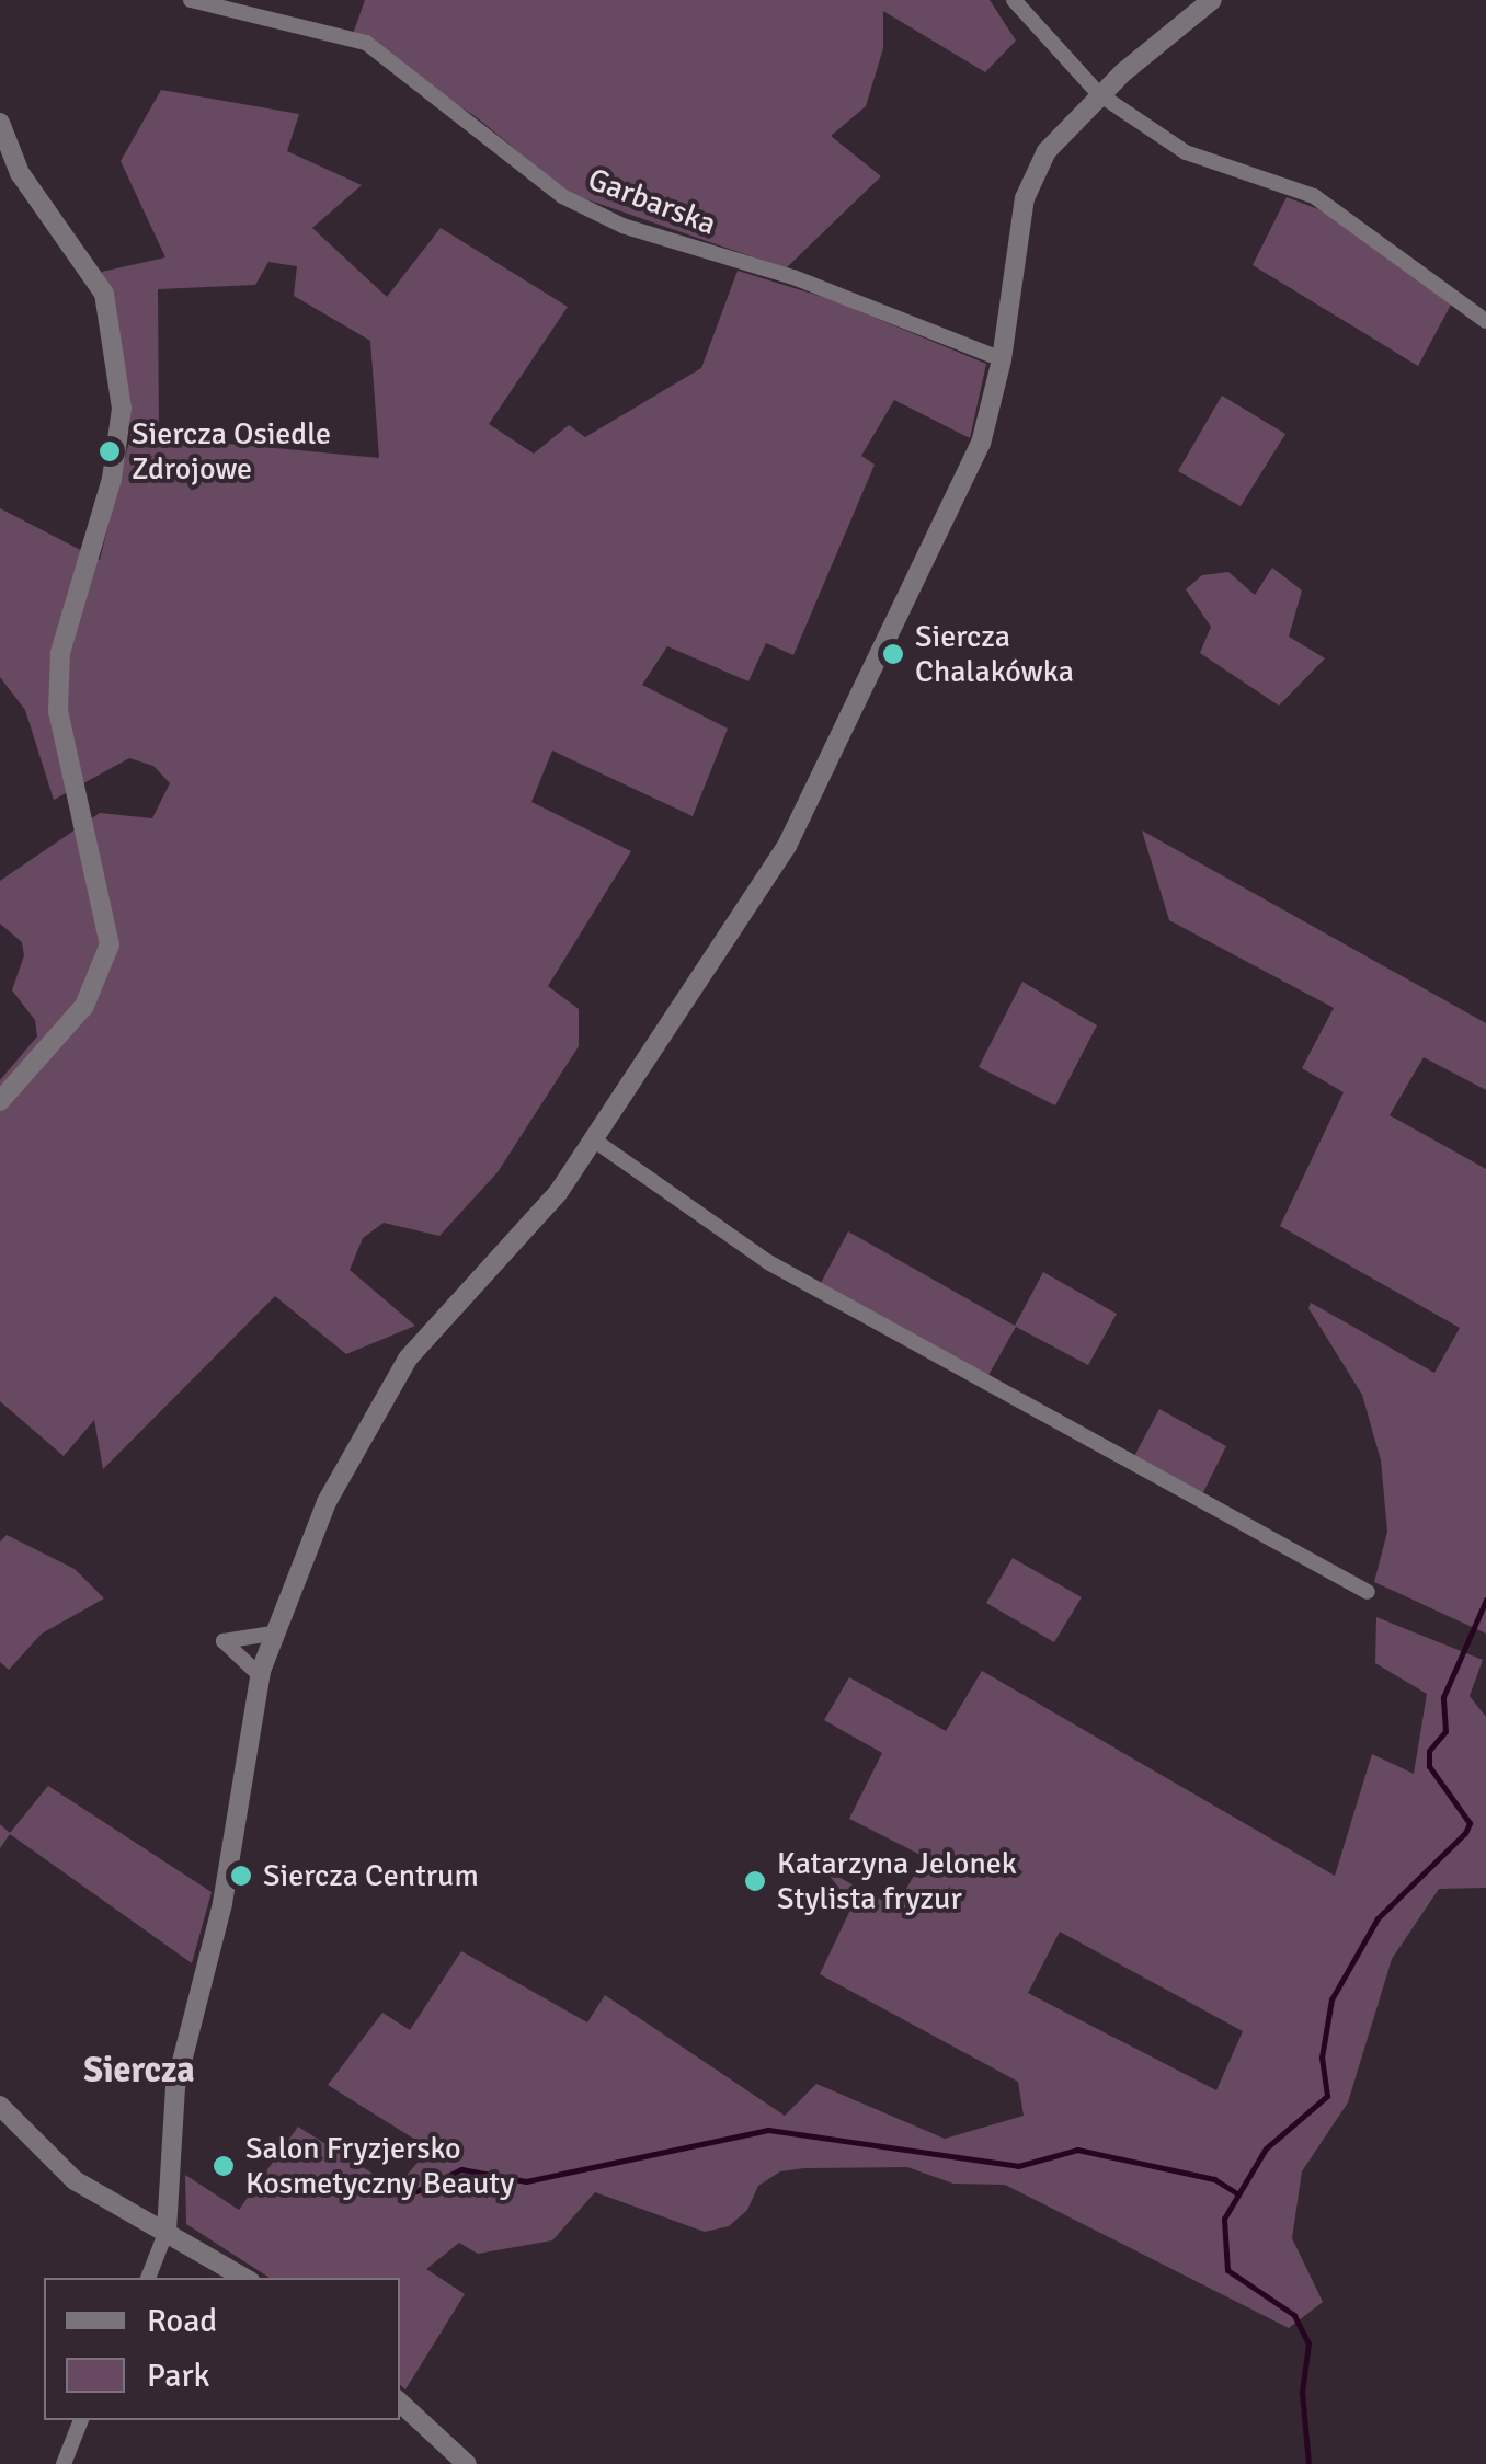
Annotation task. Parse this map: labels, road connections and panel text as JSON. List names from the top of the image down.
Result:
{
  "streets": {
    "street": ["Garbarska"]
  },
  "districts": ["Siercza"],
  "places": [
    "Siercza Osiedle Zdrojowe",
    "Siercza Chalakówka",
    "Siercza Centrum",
    "Katarzyna Jelonek Stylista fryzur",
    "Salon Fryzjersko Kosmetyczny Beauty"
  ],
  "legend": ["Road", "Park"]
}
